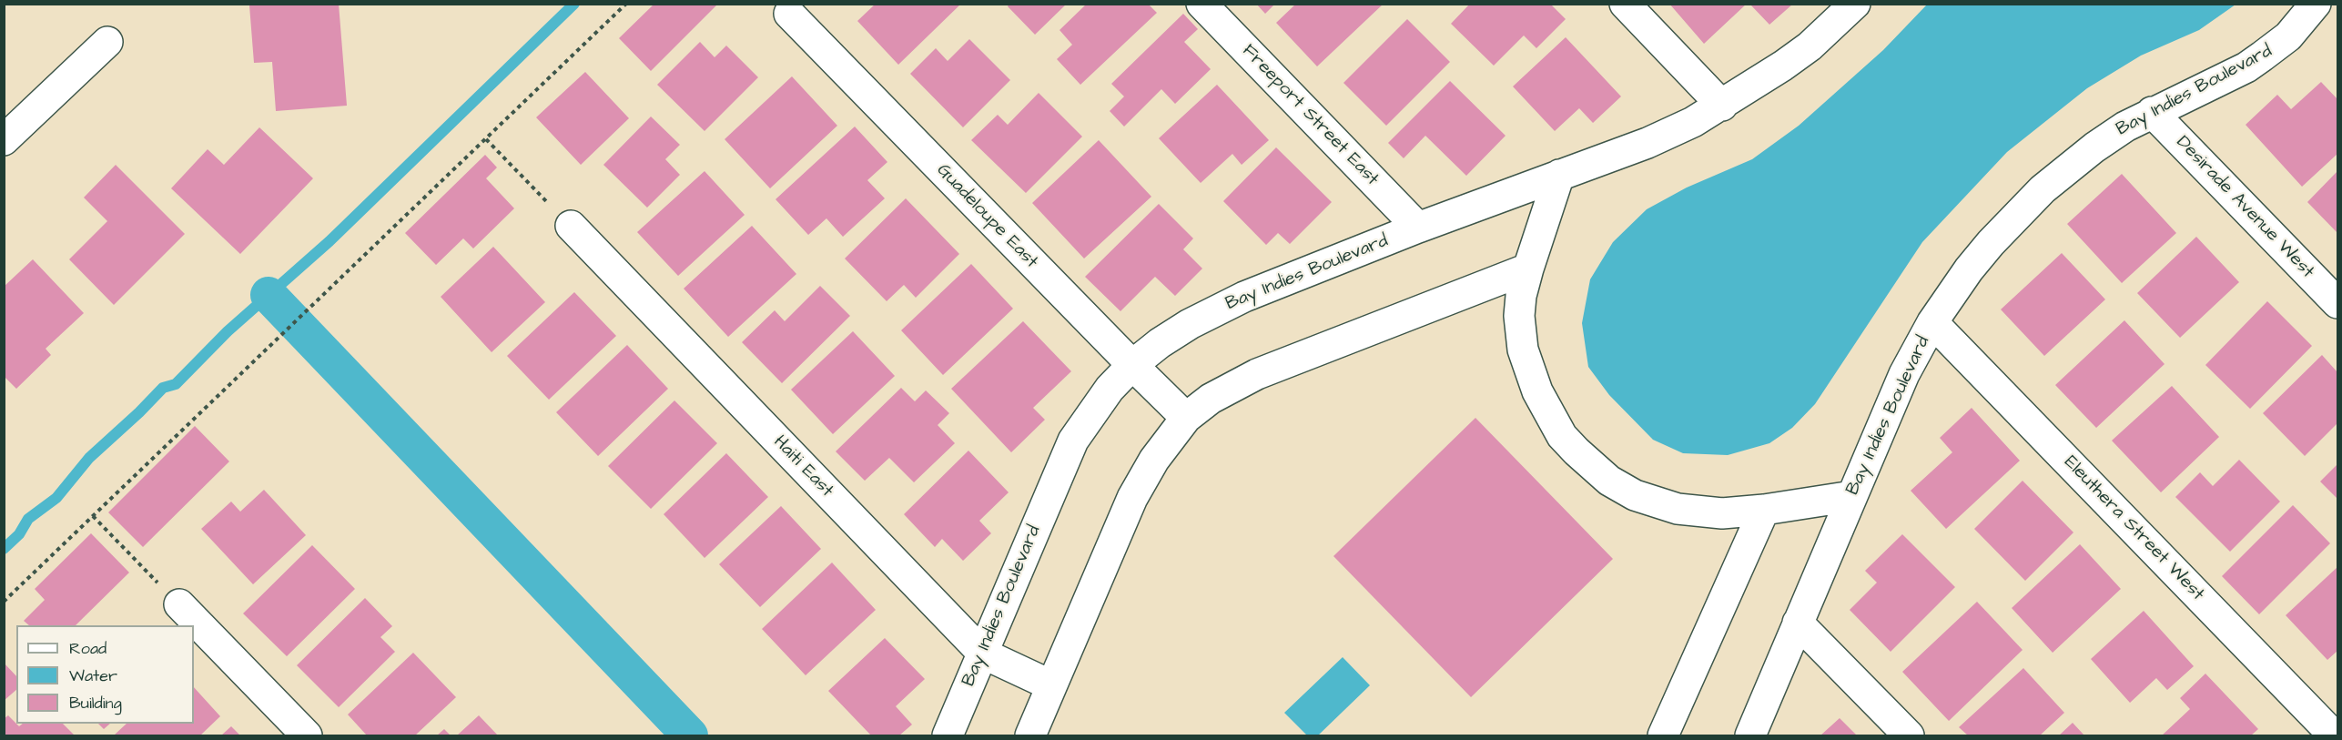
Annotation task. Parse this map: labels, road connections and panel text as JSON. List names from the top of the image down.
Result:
{
  "streets": {
    "street": [
      "Bay Indies Boulevard",
      "Freeport Street East",
      "Desirade Avenue West",
      "Guadeloupe East",
      "Haiti East",
      "Eleuthera Street West"
    ]
  },
  "crossings": [
    ["Bay Indies Boulevard", "Freeport Street East"],
    ["Bay Indies Boulevard", "Desirade Avenue West"],
    ["Bay Indies Boulevard", "Guadeloupe East"],
    ["Bay Indies Boulevard", "Haiti East"],
    ["Bay Indies Boulevard", "Eleuthera Street West"]
  ],
  "legend": ["Road", "Water", "Building"]
}
